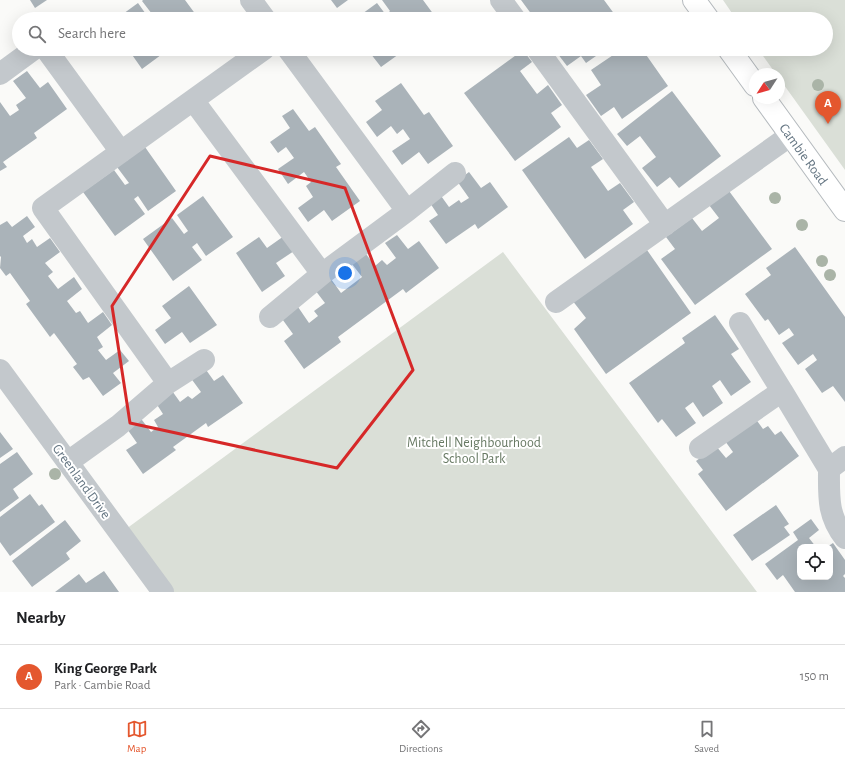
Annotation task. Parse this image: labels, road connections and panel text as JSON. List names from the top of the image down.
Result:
{
  "streets": {
    "main road": ["Cambie Road"],
    "street": ["Greenland Drive"]
  },
  "parks": ["Mitchell Neighbourhood School Park"],
  "north": "bottom left",
  "page": {
    "search": "Search here",
    "pins": "A",
    "heading": "Nearby",
    "list": [
      {
        "mark": "A",
        "name": "King George Park",
        "note": "Park · Cambie Road",
        "value": "150 m"
      }
    ],
    "nav": ["Map", "Directions", "Saved"]
  }
}
